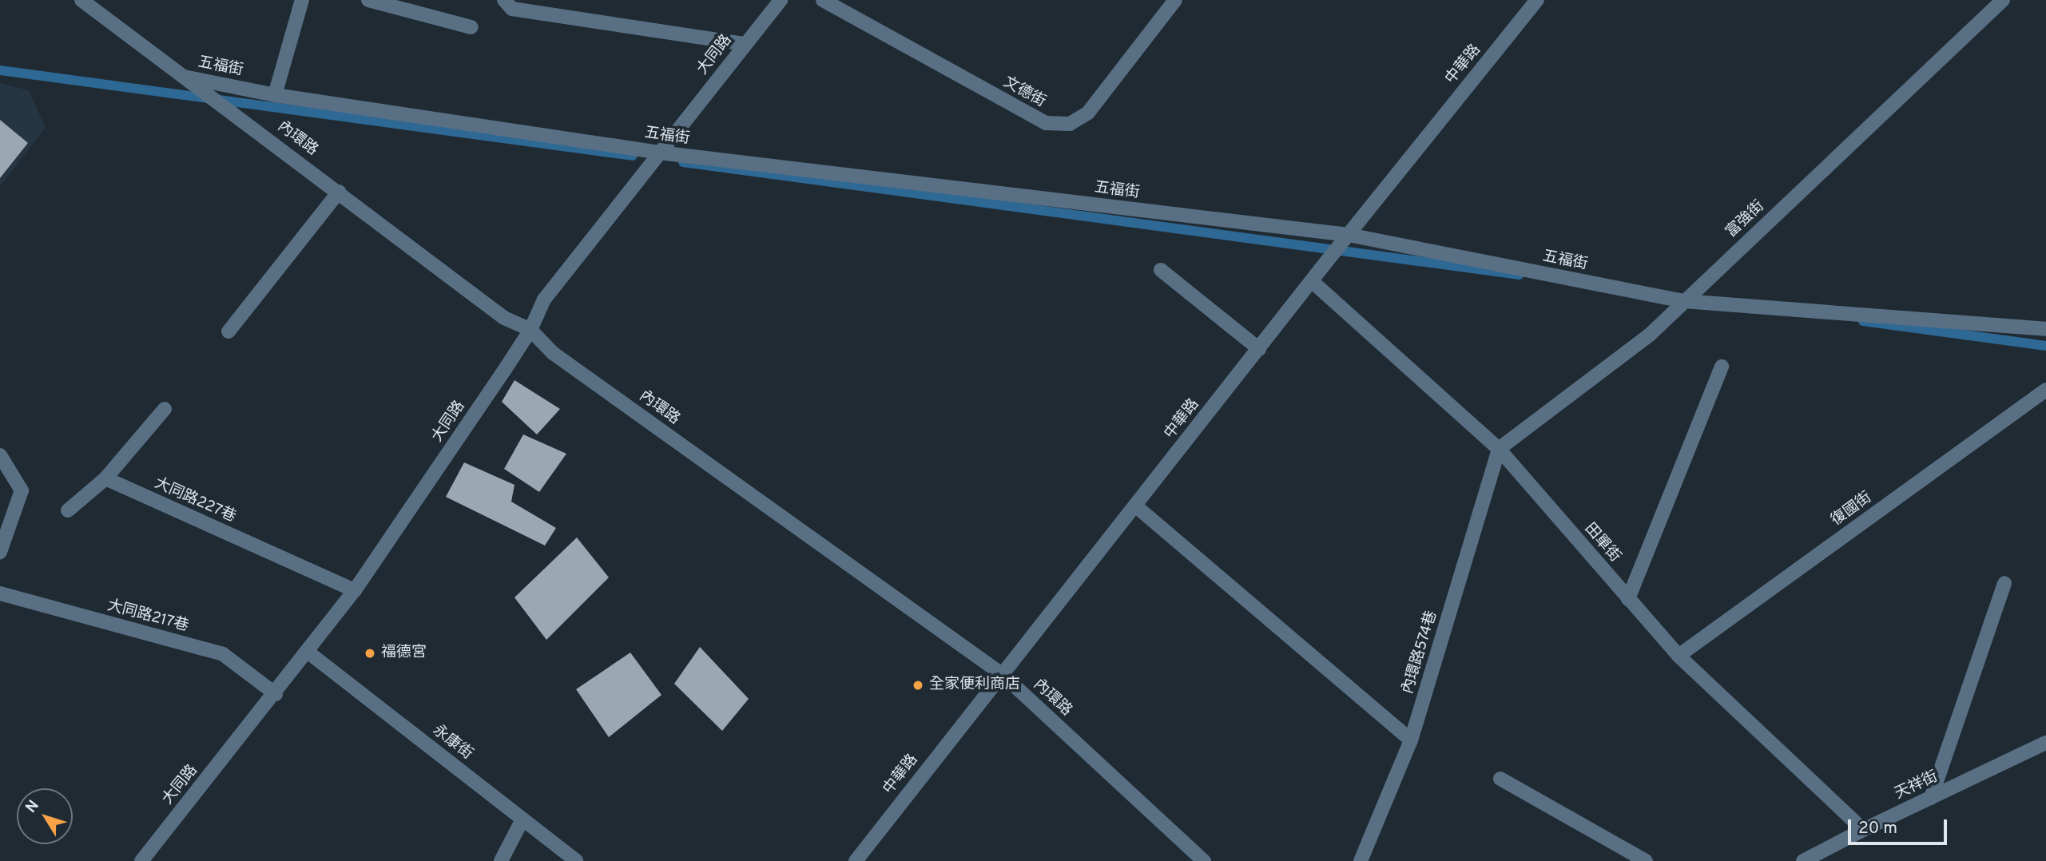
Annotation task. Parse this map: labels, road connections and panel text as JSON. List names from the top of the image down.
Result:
{
  "streets": {
    "street": [
      "大同路",
      "中華路",
      "五福街",
      "文德街",
      "內環路",
      "富強街",
      "大同路227巷",
      "復國街",
      "田單街",
      "大同路217巷",
      "內環路574巷",
      "永康街",
      "天祥街"
    ]
  },
  "crossings": [
    ["大同路", "五福街"],
    ["大同路", "內環路"],
    ["大同路", "大同路227巷"],
    ["大同路", "大同路217巷"],
    ["大同路", "永康街"],
    ["中華路", "五福街"],
    ["中華路", "內環路"],
    ["中華路", "田單街"],
    ["五福街", "內環路"],
    ["五福街", "富強街"],
    ["富強街", "田單街"],
    ["富強街", "內環路574巷"],
    ["復國街", "田單街"],
    ["田單街", "內環路574巷"],
    ["田單街", "天祥街"]
  ],
  "places": ["福德宮", "全家便利商店"],
  "scale_bar": "20 m",
  "north": "top left"
}
